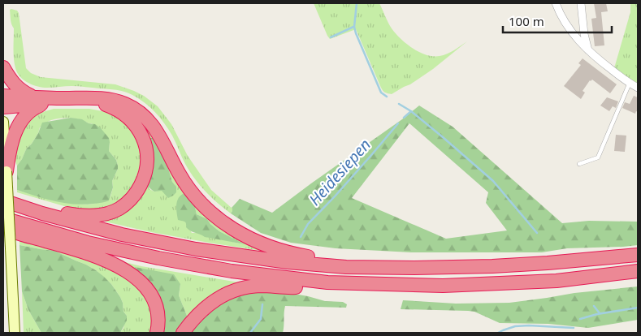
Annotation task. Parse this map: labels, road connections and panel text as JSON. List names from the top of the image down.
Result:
{
  "water": ["Heidesiepen"],
  "scale_bar": "100 m"
}
